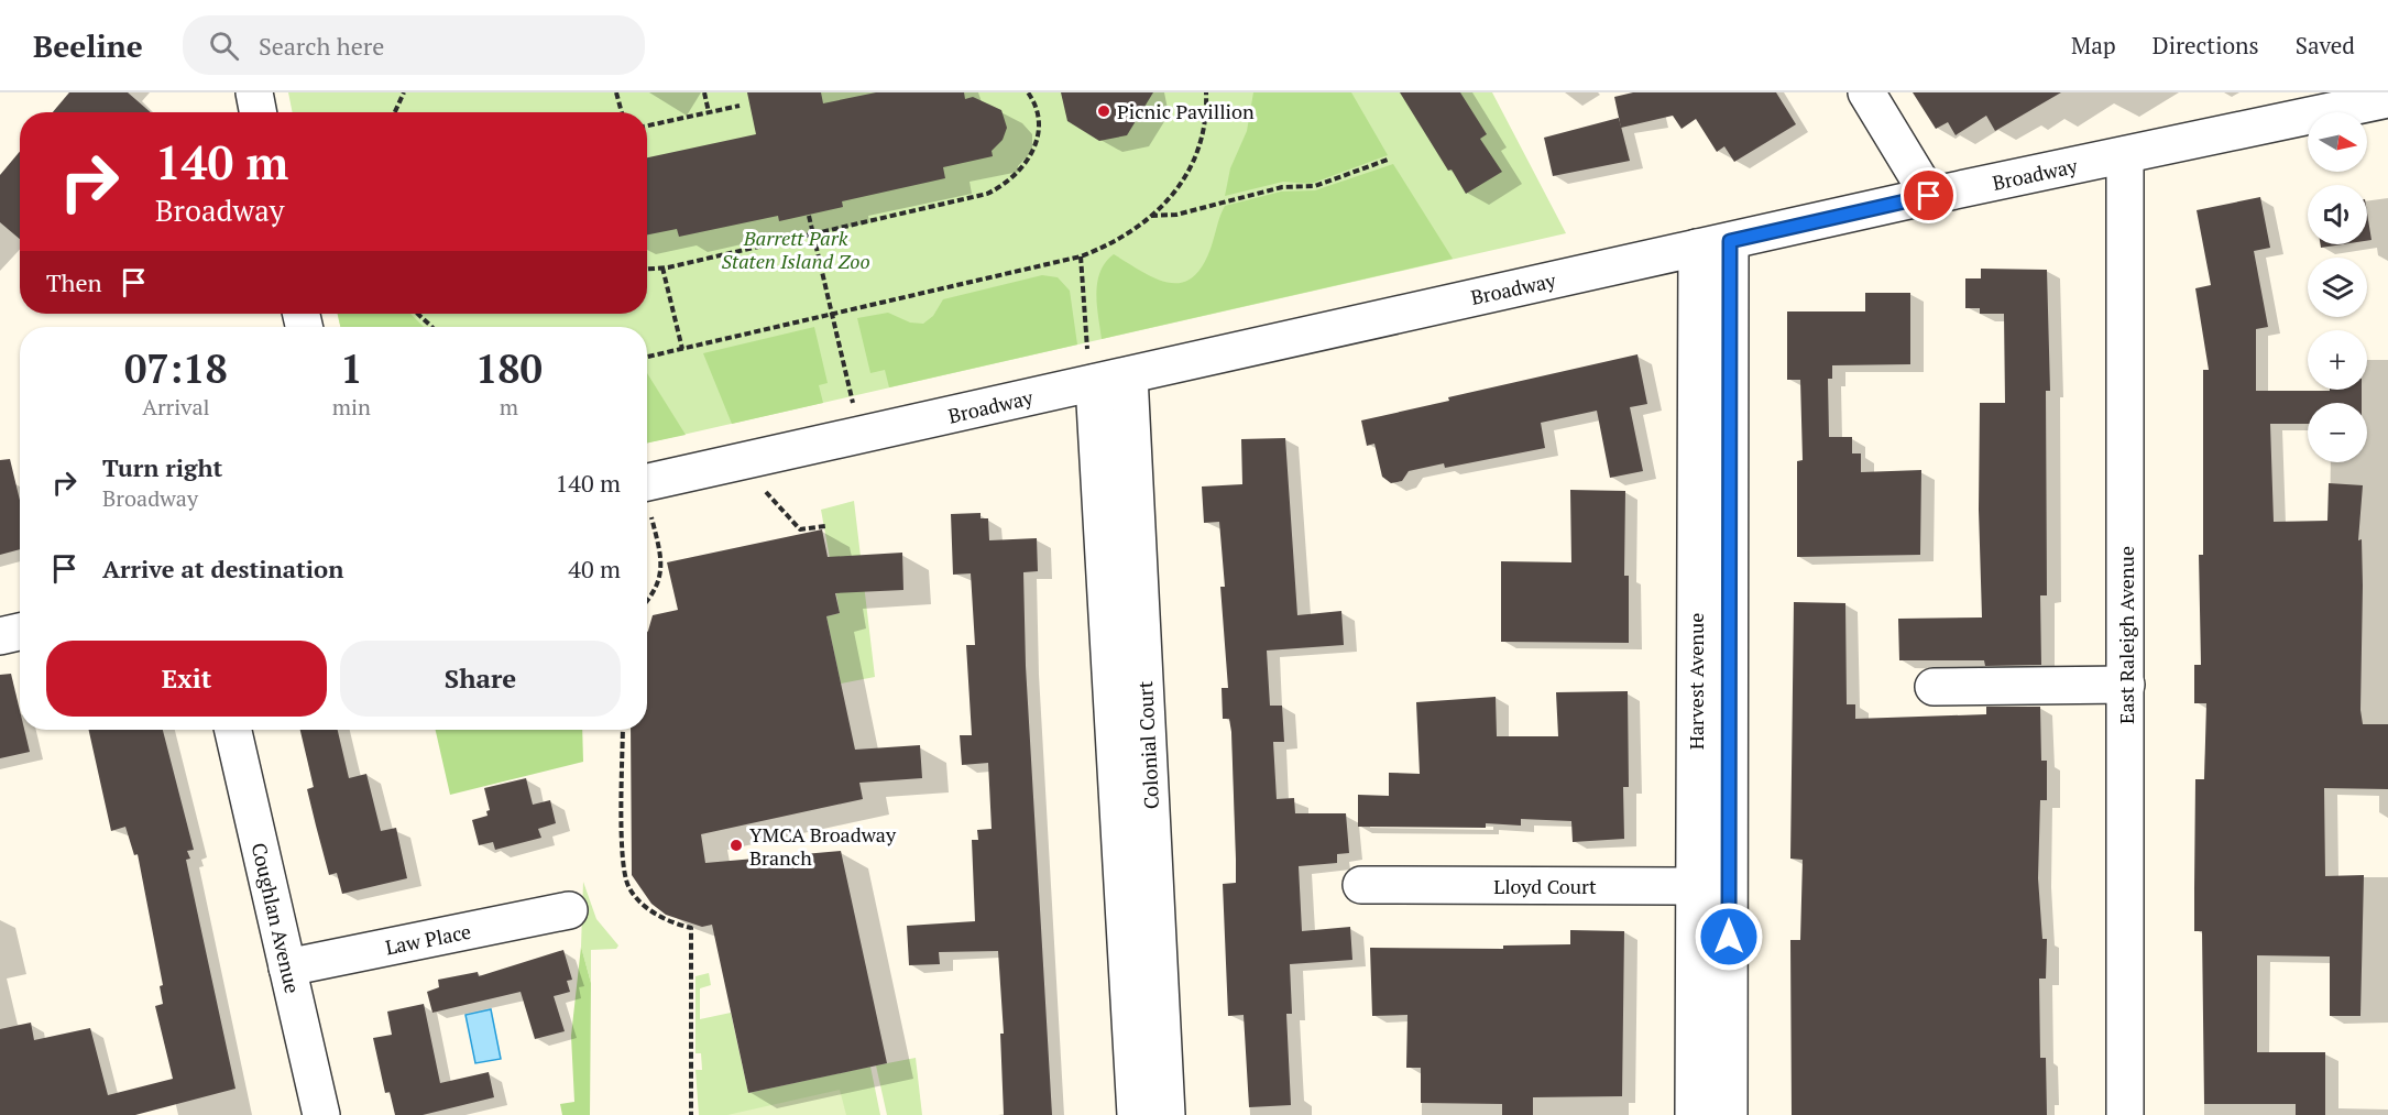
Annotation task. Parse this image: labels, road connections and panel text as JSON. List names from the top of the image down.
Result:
{
  "streets": {
    "street": [
      "Broadway",
      "East Raleigh Avenue",
      "Harvest Avenue",
      "Colonial Court",
      "Lloyd Court",
      "Coughlan Avenue",
      "Law Place"
    ]
  },
  "crossings": [
    ["Broadway", "East Raleigh Avenue"],
    ["Broadway", "Harvest Avenue"],
    ["Broadway", "Colonial Court"],
    ["Harvest Avenue", "Lloyd Court"],
    ["Coughlan Avenue", "Law Place"]
  ],
  "parks": ["Barrett Park Staten Island Zoo"],
  "places": ["Picnic Pavillion", "YMCA Broadway Branch"],
  "north": "right",
  "page": {
    "header": "Beeline",
    "search": "Search here",
    "nav": ["Map", "Directions", "Saved"],
    "map_buttons": ["+", "−"],
    "turn": ["140 m", "Broadway"],
    "then": "Then",
    "eta": [
      "07:18",
      "Arrival",
      "1",
      "min",
      "180",
      "m"
    ],
    "list": [
      {
        "name": "Turn right",
        "note": "Broadway",
        "value": "140 m"
      },
      {
        "name": "Arrive at destination",
        "value": "40 m"
      }
    ],
    "buttons": ["Exit", "Share"]
  }
}
